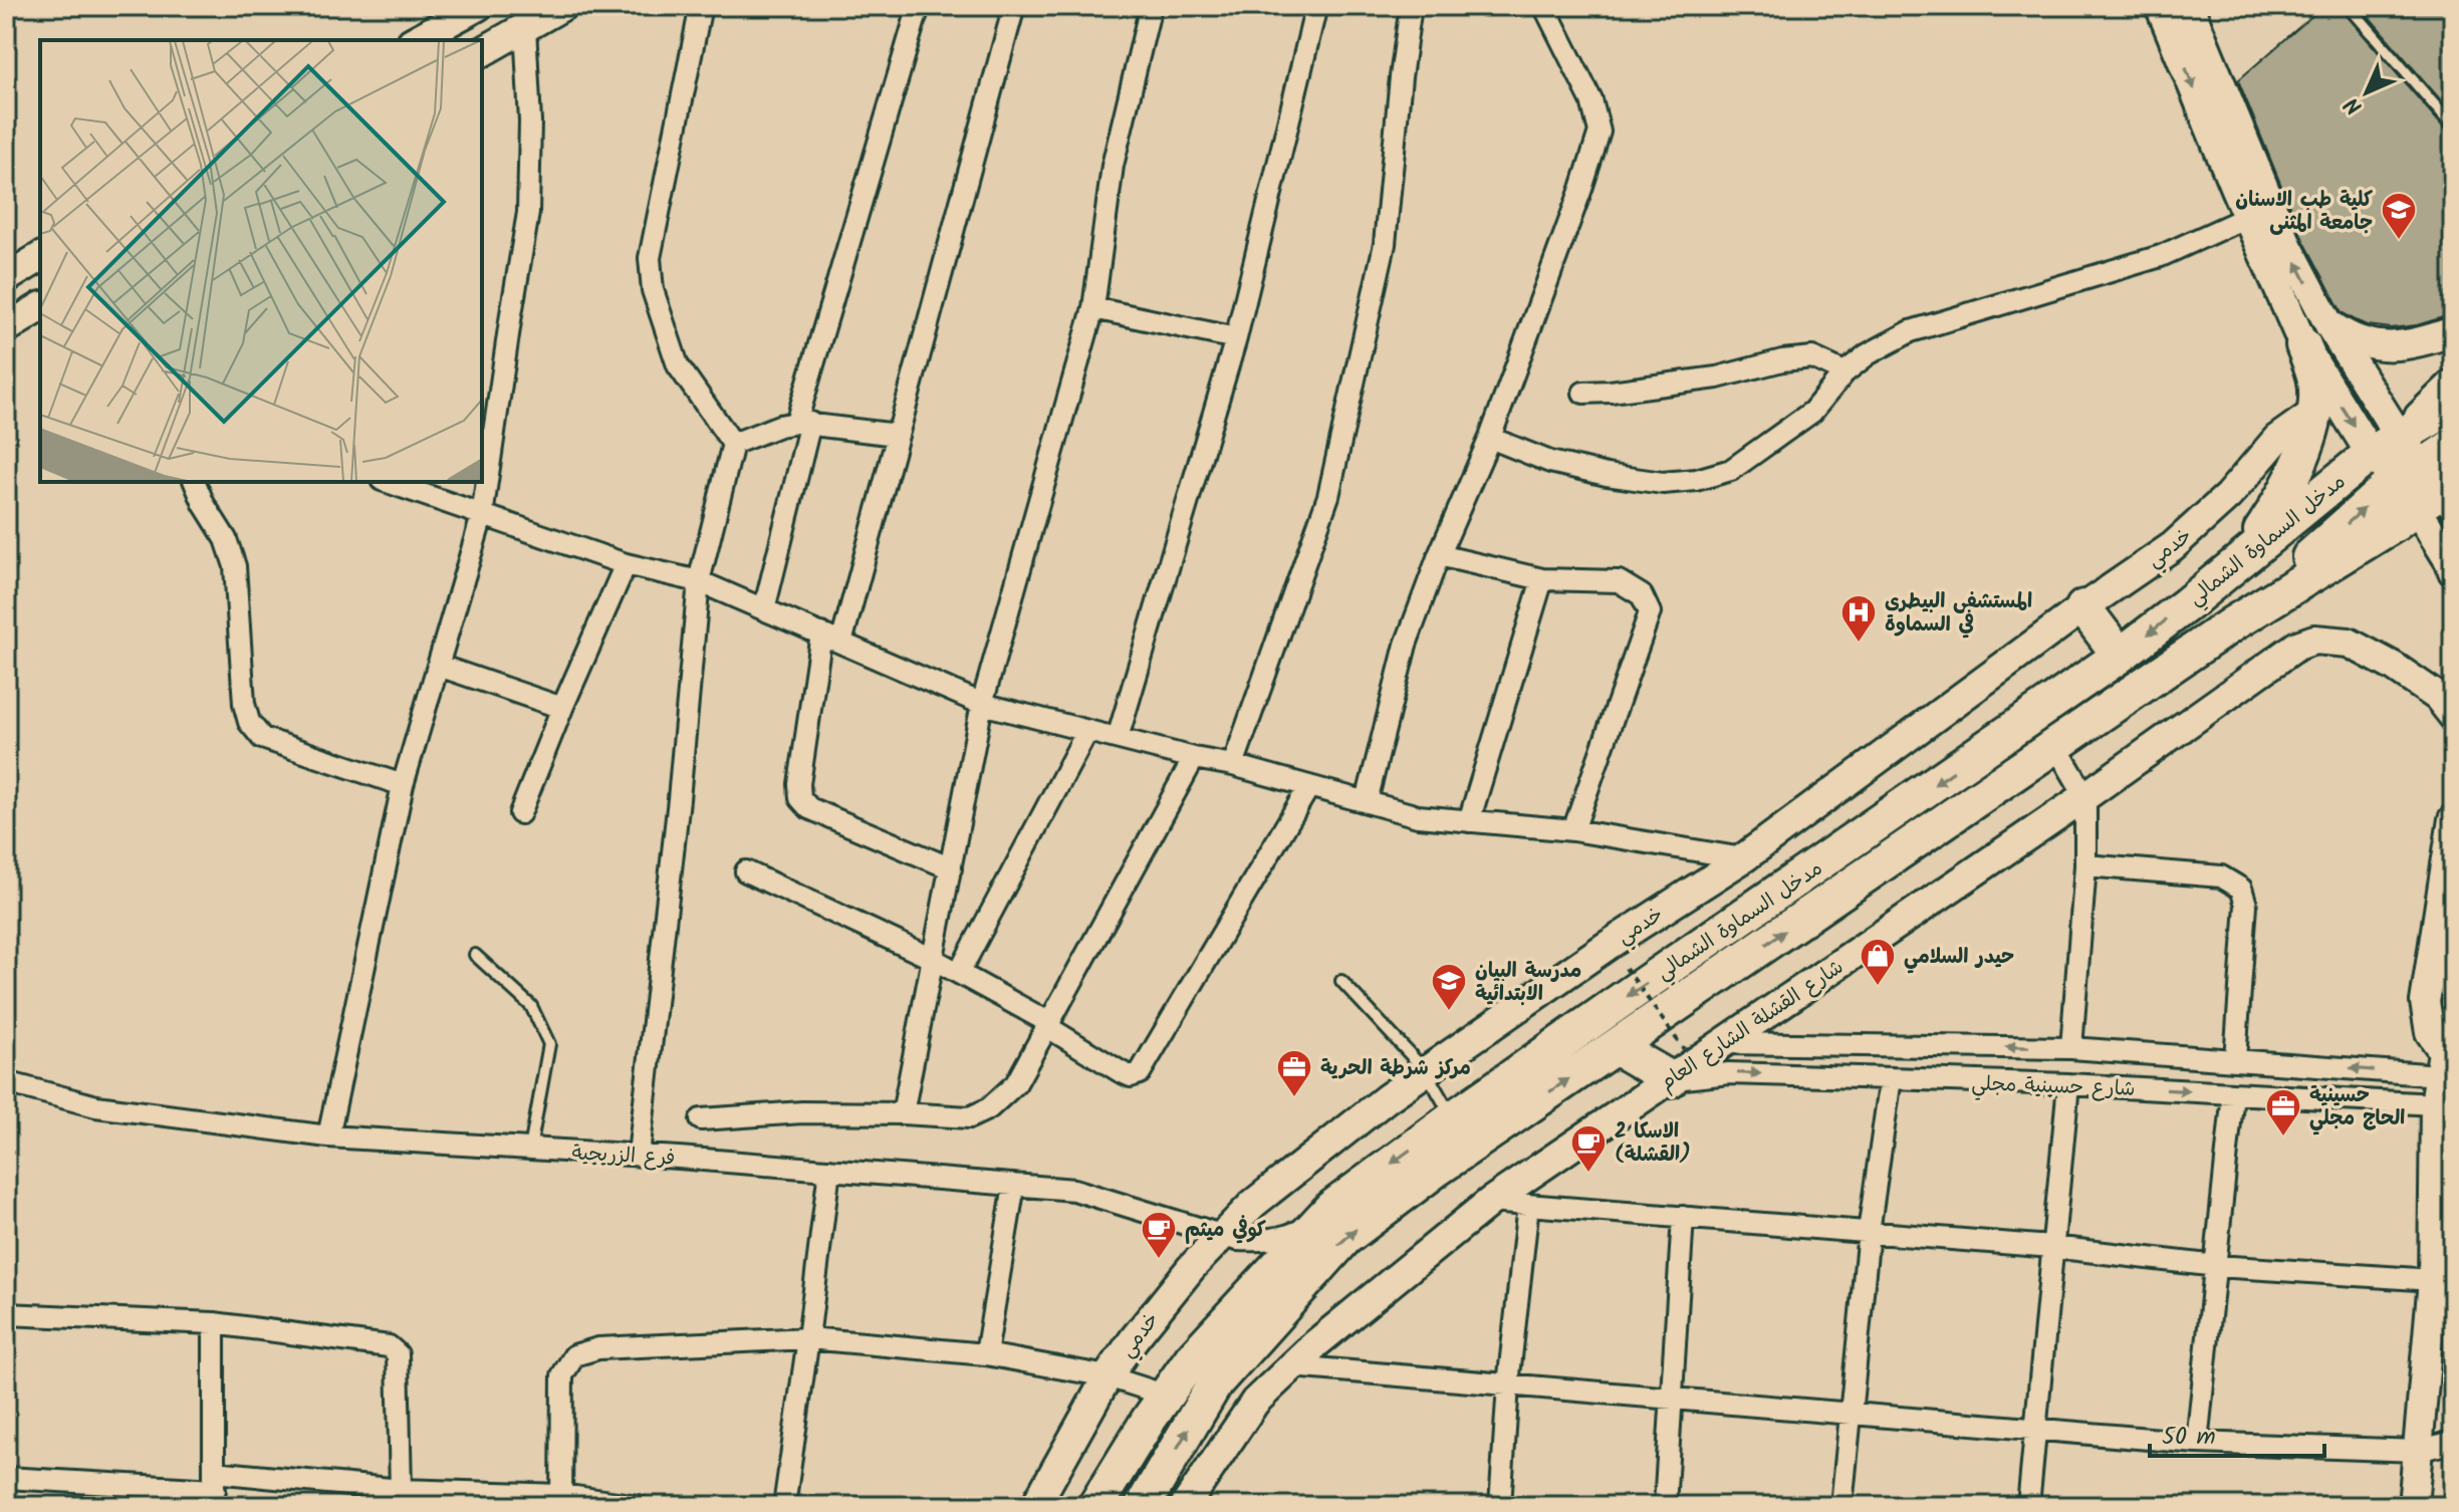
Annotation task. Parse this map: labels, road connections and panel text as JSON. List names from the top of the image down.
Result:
{
  "streets": {
    "highway": ["مدخل السماوة الشمالي"],
    "main road": ["خدمي", "شارع القشلة الشارع العام"],
    "street": ["شارع حسينية مجلي", "فرع الزريجية"]
  },
  "crossings": [
    ["مدخل السماوة الشمالي", "فرع الزريجية"],
    ["خدمي", "فرع الزريجية"],
    ["شارع القشلة الشارع العام", "شارع حسينية مجلي"]
  ],
  "places": {
    "school or university": ["كلية طب الاسنان جامعة المثنى", "مدرسة البيان الابتدائية"],
    "hospital": ["المستشفى البيطري في السماوة"],
    "shop": ["حيدر السلامي"],
    "office": ["مركز شرطة الحرية", "حسينية الحاج مجلي"],
    "cafe": ["الاسكا 2 (القشلة)", "كوفي ميثم"]
  },
  "scale_bar": "50 m",
  "north": "bottom left"
}
